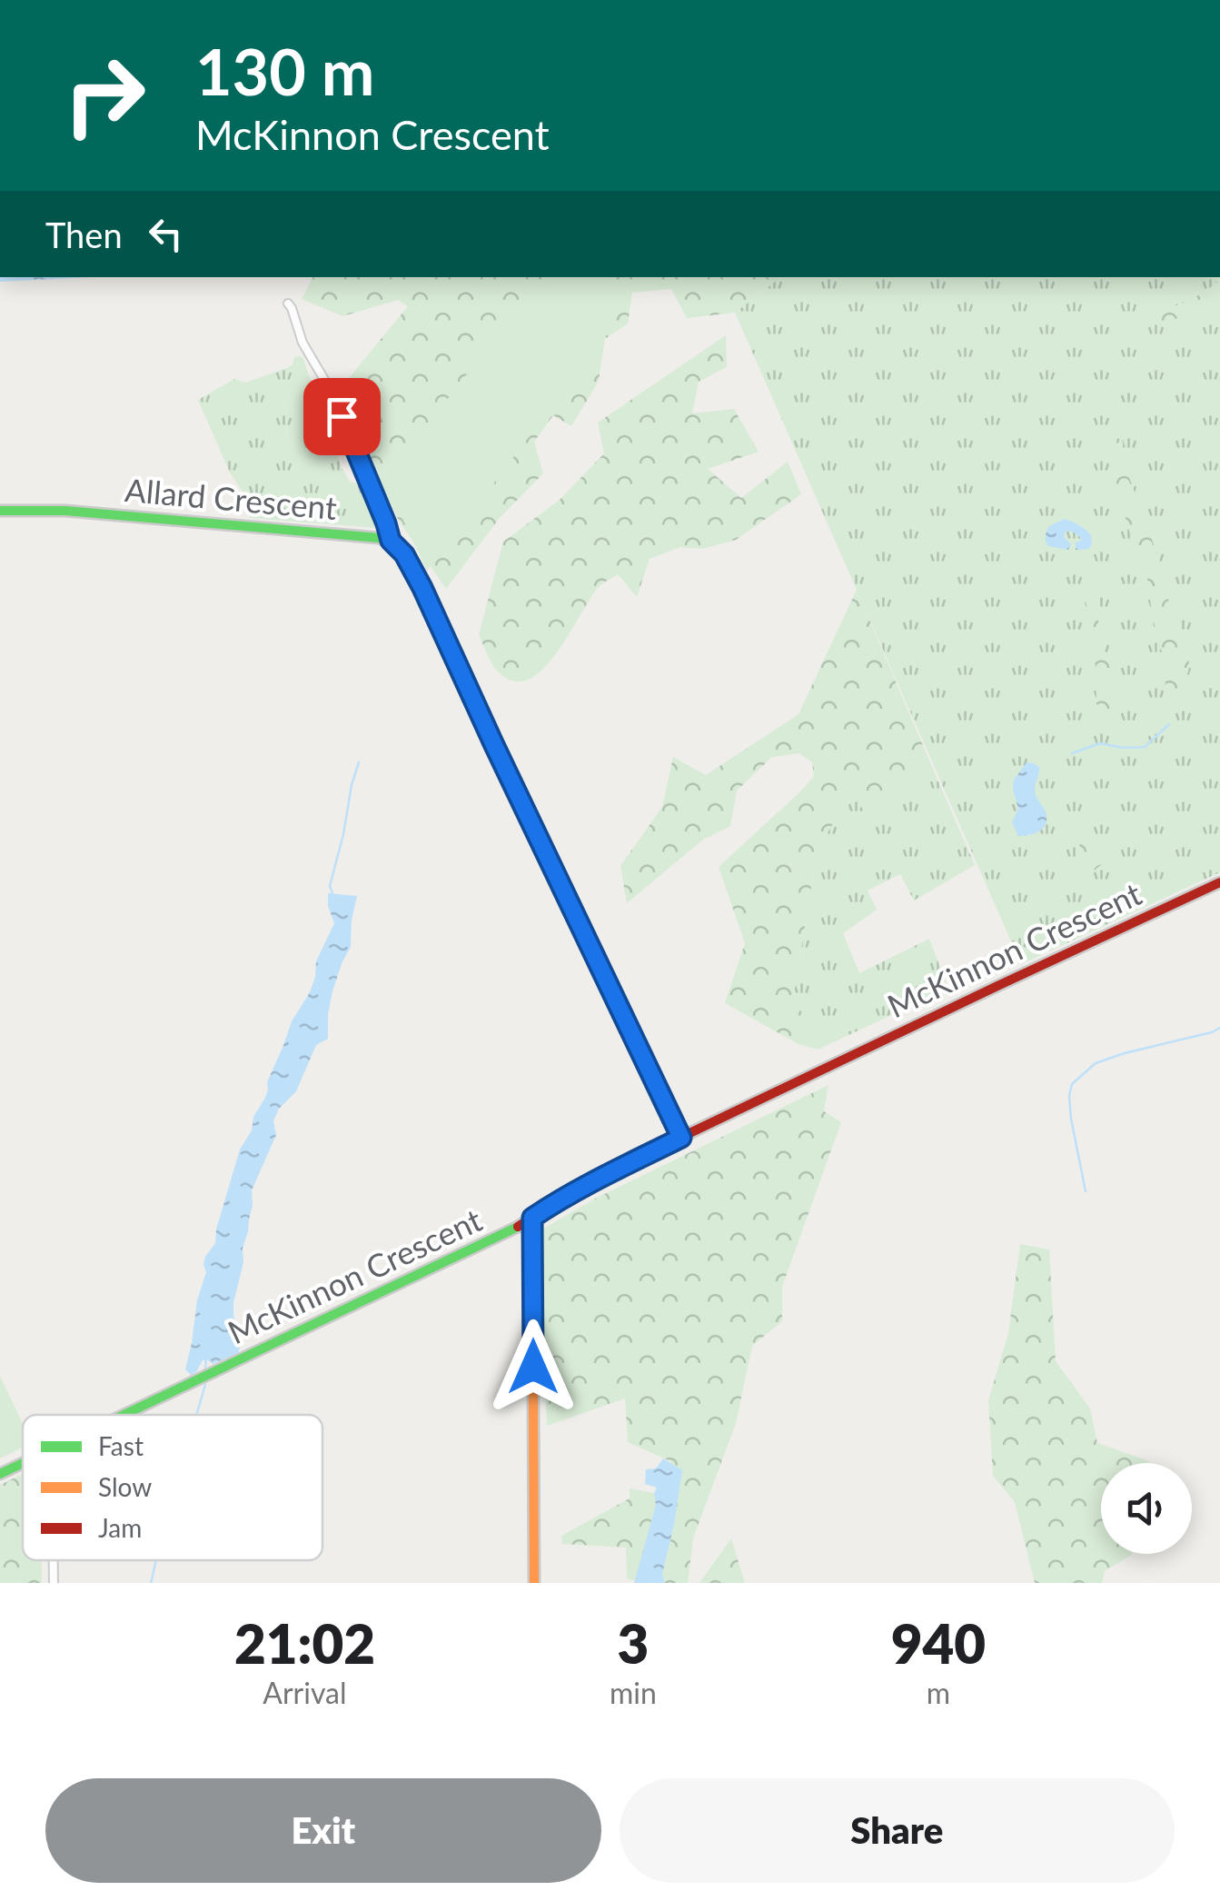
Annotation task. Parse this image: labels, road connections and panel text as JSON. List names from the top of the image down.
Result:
{
  "streets": {
    "street": ["Allard Crescent", "McKinnon Crescent"]
  },
  "legend": ["Fast", "Slow", "Jam"],
  "page": {
    "turn": ["130 m", "McKinnon Crescent"],
    "then": "Then",
    "eta": [
      "21:02",
      "Arrival",
      "3",
      "min",
      "940",
      "m"
    ],
    "buttons": ["Exit", "Share"]
  }
}
